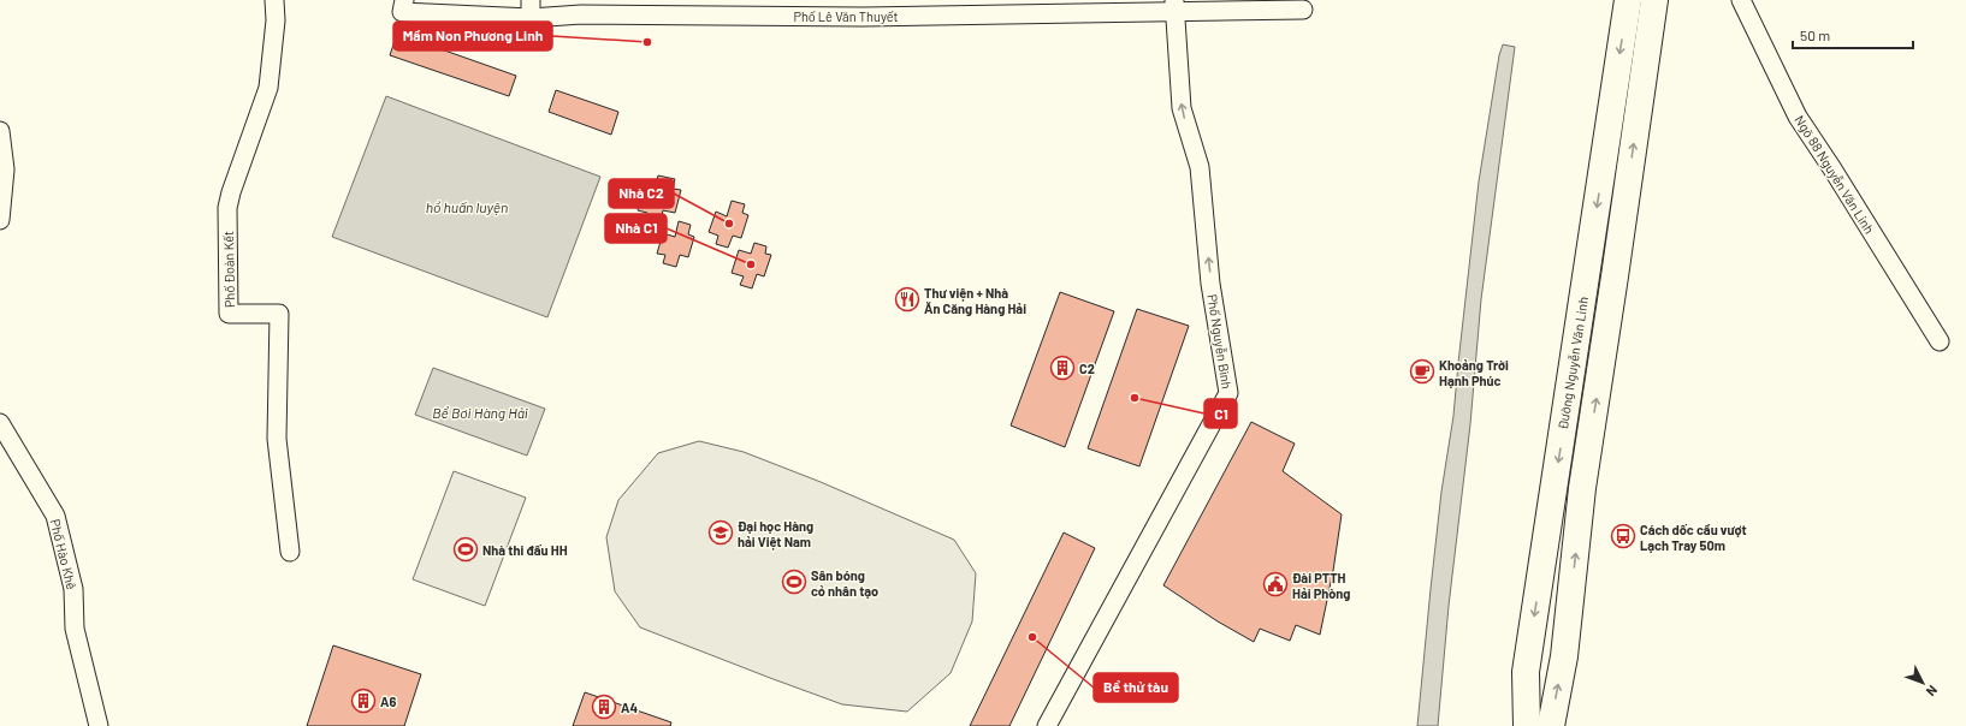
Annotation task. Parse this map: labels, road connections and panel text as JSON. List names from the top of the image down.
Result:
{
  "streets": {
    "highway": ["Đường Nguyễn Văn Linh"],
    "street": [
      "Phố Lê Văn Thuyết",
      "Ngõ 88 Nguyễn Văn Linh",
      "Phố Đoàn Kết",
      "Phố Nguyễn Bình",
      "Phố Hào Khê"
    ]
  },
  "crossings": [
    ["Phố Lê Văn Thuyết", "Phố Nguyễn Bình"]
  ],
  "one_way": ["Phố Nguyễn Bình"],
  "water": ["hồ huấn luyện", "Bể Bơi Hàng Hải"],
  "places": {
    "other": [
      "Mầm Non Phương Linh",
      "Nhà C2",
      "Nhà C1",
      "C1",
      "Bể thử tàu"
    ],
    "restaurant": ["Thư viện + Nhà Ăn Căng Hàng Hải"],
    "building": ["C2", "A6", "A4"],
    "cafe": ["Khoảng Trời Hạnh Phúc"],
    "school or university": ["Đại học Hàng hải Việt Nam"],
    "bus stop": ["Cách dốc cầu vượt Lạch Tray 50m"],
    "sports": ["Nhà thi đấu HH", "Sân bóng cỏ nhân tạo"],
    "public building": ["Đài PTTH Hải Phòng"]
  },
  "scale_bar": "50 m",
  "north": "bottom right"
}
